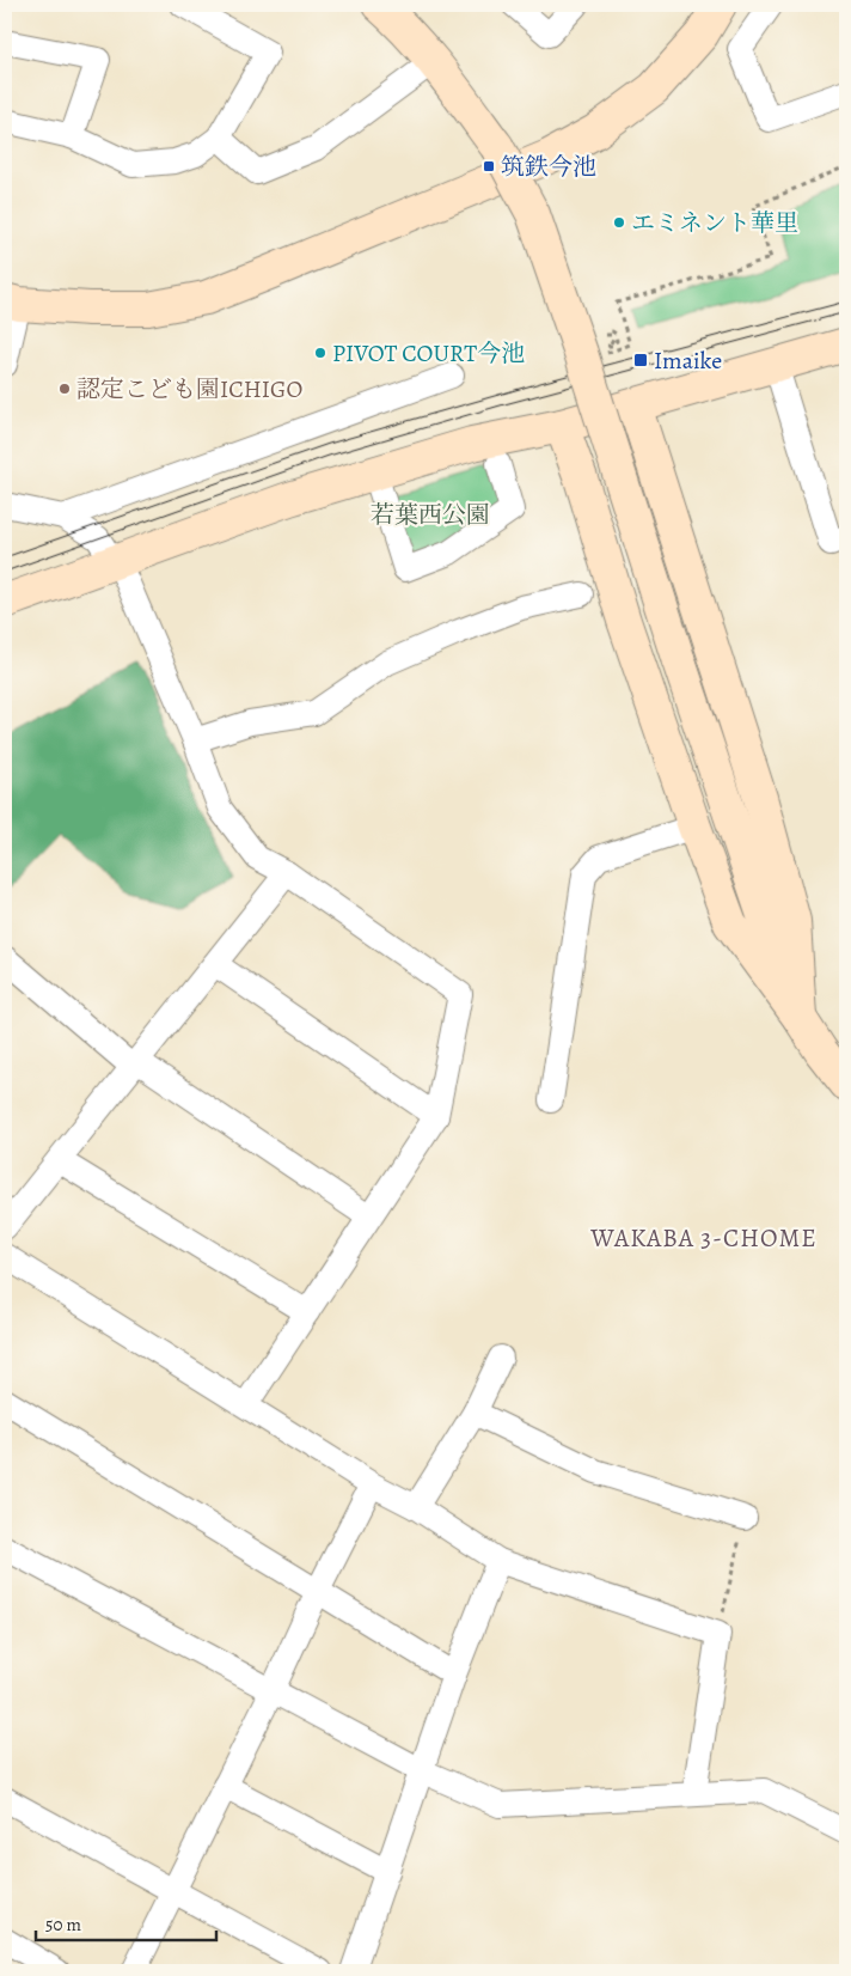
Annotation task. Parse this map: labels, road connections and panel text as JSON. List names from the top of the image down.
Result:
{
  "districts": ["WAKABA 3-CHOME"],
  "parks": ["若葉西公園"],
  "places": {
    "transit": ["筑鉄今池", "Imaike"],
    "other": ["エミネント華里", "PIVOT COURT今池", "認定こども園ICHIGO"]
  },
  "scale_bar": "50 m"
}
